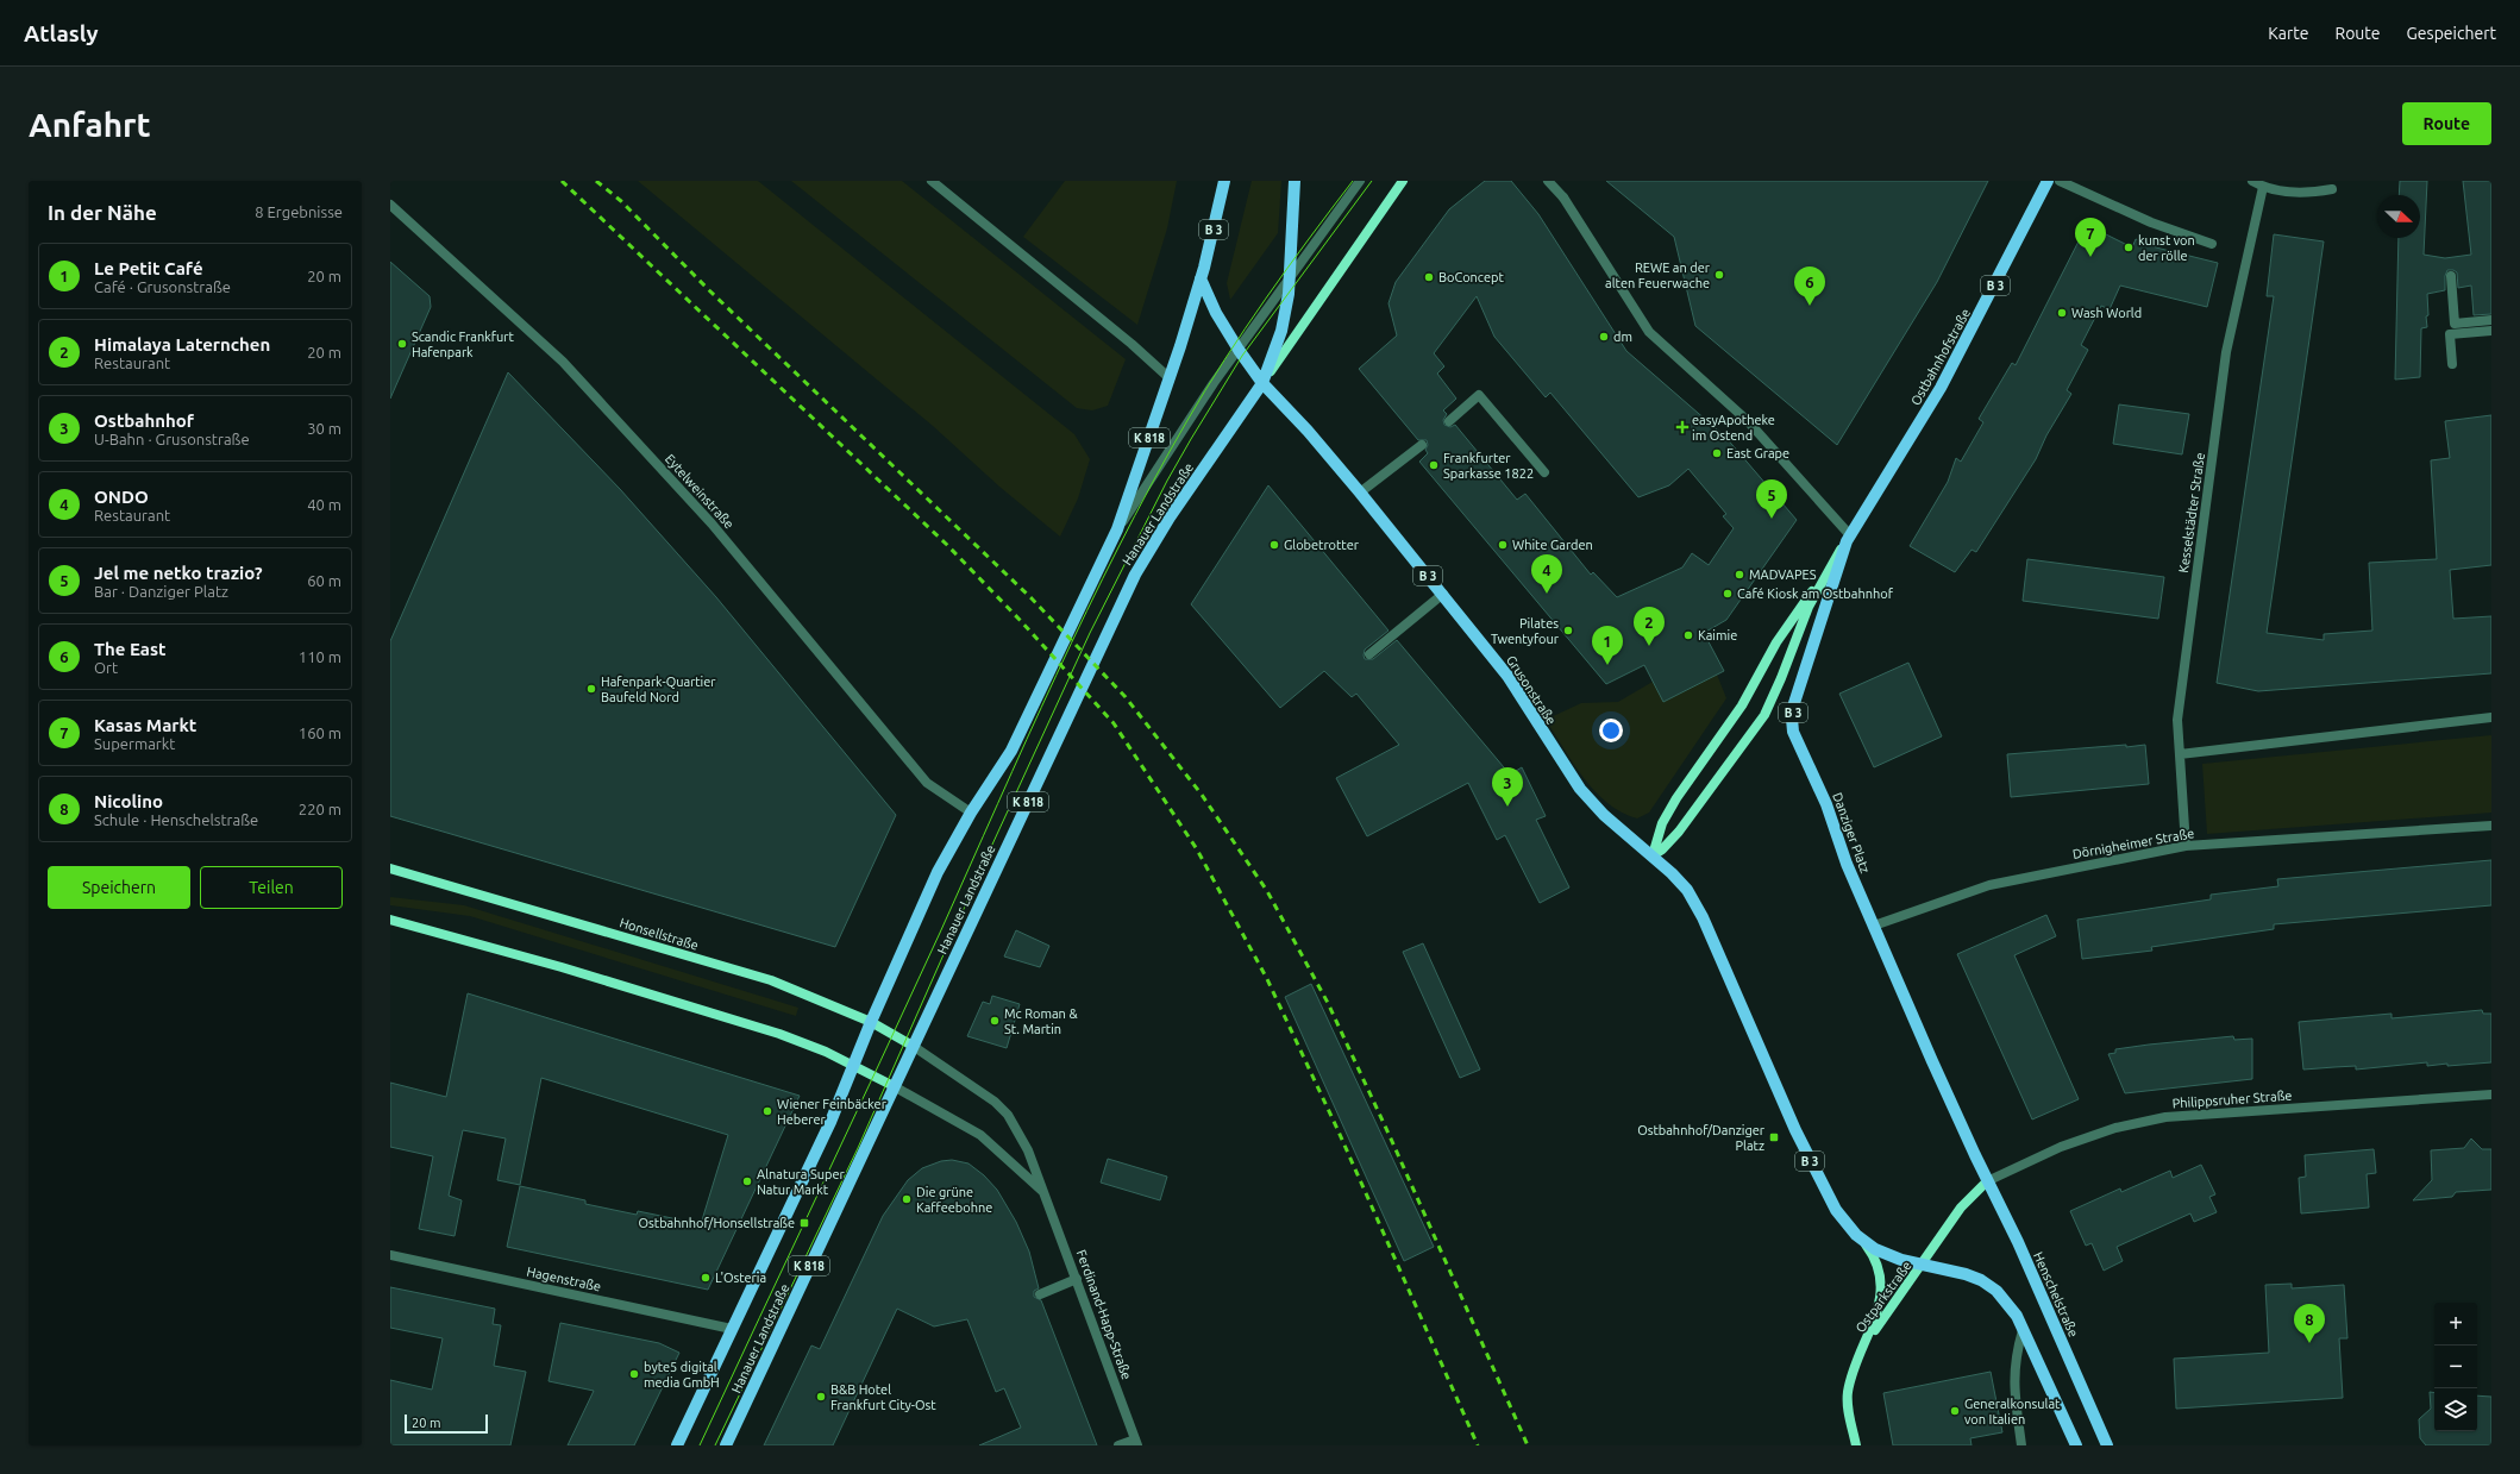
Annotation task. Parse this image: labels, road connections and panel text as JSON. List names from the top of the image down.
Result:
{
  "streets": {
    "main road": [
      "B 3",
      "Ostbahnhofstraße",
      "K 818",
      "Hanauer Landstraße",
      "Grusonstraße",
      "Danziger Platz",
      "Henschelstraße"
    ],
    "street": [
      "Eytelweinstraße",
      "Kesselstädter Straße",
      "Dörnigheimer Straße",
      "Honsellstraße",
      "Philippsruher Straße",
      "Hagenstraße",
      "Ostparkstraße",
      "Ferdinand-Happ-Straße"
    ]
  },
  "crossings": [
    ["B 3", "Hanauer Landstraße"],
    ["B 3", "Grusonstraße"],
    ["B 3", "Ostparkstraße"],
    ["Ostbahnhofstraße", "Danziger Platz"],
    ["Eytelweinstraße", "Hanauer Landstraße"],
    ["Kesselstädter Straße", "Dörnigheimer Straße"],
    ["Hanauer Landstraße", "Grusonstraße"],
    ["Hanauer Landstraße", "Honsellstraße"],
    ["Hanauer Landstraße", "Hagenstraße"],
    ["Hanauer Landstraße", "Ferdinand-Happ-Straße"],
    ["Danziger Platz", "Dörnigheimer Straße"],
    ["Danziger Platz", "Henschelstraße"],
    ["Honsellstraße", "Ferdinand-Happ-Straße"],
    ["Philippsruher Straße", "Henschelstraße"]
  ],
  "places": {
    "other": [
      "kunst von der rölle",
      "REWE an der alten Feuerwache",
      "BoConcept",
      "Wash World",
      "dm",
      "Scandic Frankfurt Hafenpark",
      "East Grape",
      "Frankfurter Sparkasse 1822",
      "Globetrotter",
      "White Garden",
      "MADVAPES",
      "Café Kiosk am Ostbahnhof",
      "Pilates Twentyfour",
      "Kaimie",
      "Hafenpark-Quartier Baufeld Nord",
      "Mc Roman & St. Martin",
      "Wiener Feinbäcker Heberer",
      "Alnatura Super Natur Markt",
      "Die grüne Kaffeebohne",
      "L'Osteria",
      "byte5 digital media GmbH",
      "B&B Hotel Frankfurt City-Ost",
      "Generalkonsulat von Italien"
    ],
    "health": ["easyApotheke im Ostend"],
    "transit": ["Ostbahnhof/Danziger Platz", "Ostbahnhof/Honsellstraße"]
  },
  "scale_bar": "20 m",
  "north": "right",
  "page": {
    "header": "Atlasly",
    "nav": ["Karte", "Route", "Gespeichert"],
    "buttons": [
      "Route",
      ["Speichern", "Teilen"]
    ],
    "title": "Anfahrt",
    "heading": ["In der Nähe", "8 Ergebnisse"],
    "pins": [
      "7",
      "6",
      "5",
      "4",
      "2",
      "1",
      "3",
      "8"
    ],
    "list": [
      {
        "mark": "1",
        "name": "Le Petit Café",
        "note": "Café · Grusonstraße",
        "value": "20 m"
      },
      {
        "mark": "2",
        "name": "Himalaya Laternchen",
        "note": "Restaurant",
        "value": "20 m"
      },
      {
        "mark": "3",
        "name": "Ostbahnhof",
        "note": "U-Bahn · Grusonstraße",
        "value": "30 m"
      },
      {
        "mark": "4",
        "name": "ONDO",
        "note": "Restaurant",
        "value": "40 m"
      },
      {
        "mark": "5",
        "name": "Jel me netko trazio?",
        "note": "Bar · Danziger Platz",
        "value": "60 m"
      },
      {
        "mark": "6",
        "name": "The East",
        "note": "Ort",
        "value": "110 m"
      },
      {
        "mark": "7",
        "name": "Kasas Markt",
        "note": "Supermarkt",
        "value": "160 m"
      },
      {
        "mark": "8",
        "name": "Nicolino",
        "note": "Schule · Henschelstraße",
        "value": "220 m"
      }
    ],
    "map_buttons": ["+", "−"],
    "scale": "20 m"
  }
}
